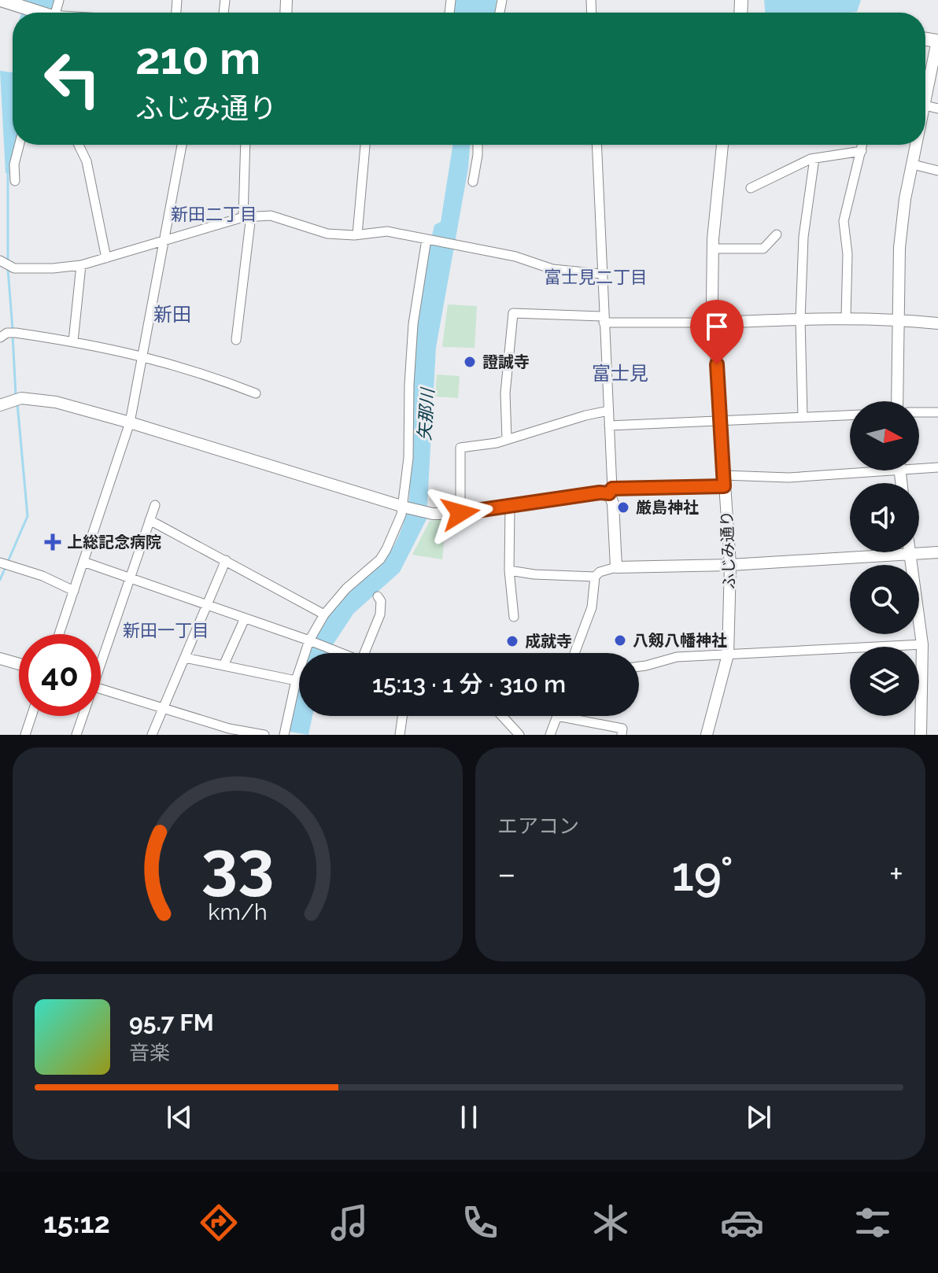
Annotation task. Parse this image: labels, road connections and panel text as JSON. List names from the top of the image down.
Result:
{
  "streets": {
    "street": ["ふじみ通り"]
  },
  "districts": [
    "新田二丁目",
    "富士見二丁目",
    "新田",
    "富士見",
    "新田一丁目"
  ],
  "water": ["矢那川"],
  "places": {
    "other": [
      "證誠寺",
      "厳島神社",
      "八剱八幡神社",
      "成就寺"
    ],
    "health": ["上総記念病院"]
  },
  "north": "right",
  "page": {
    "turn": ["210 m", "ふじみ通り"],
    "limit": "40",
    "trip": "15:13 · 1 分 · 310 m",
    "tile": "エアコン",
    "heat": ["−", "19°", "+"],
    "song": ["95.7 FM", "音楽"],
    "tabs": "15:12",
    "gauge": ["33", "km/h"]
  }
}
